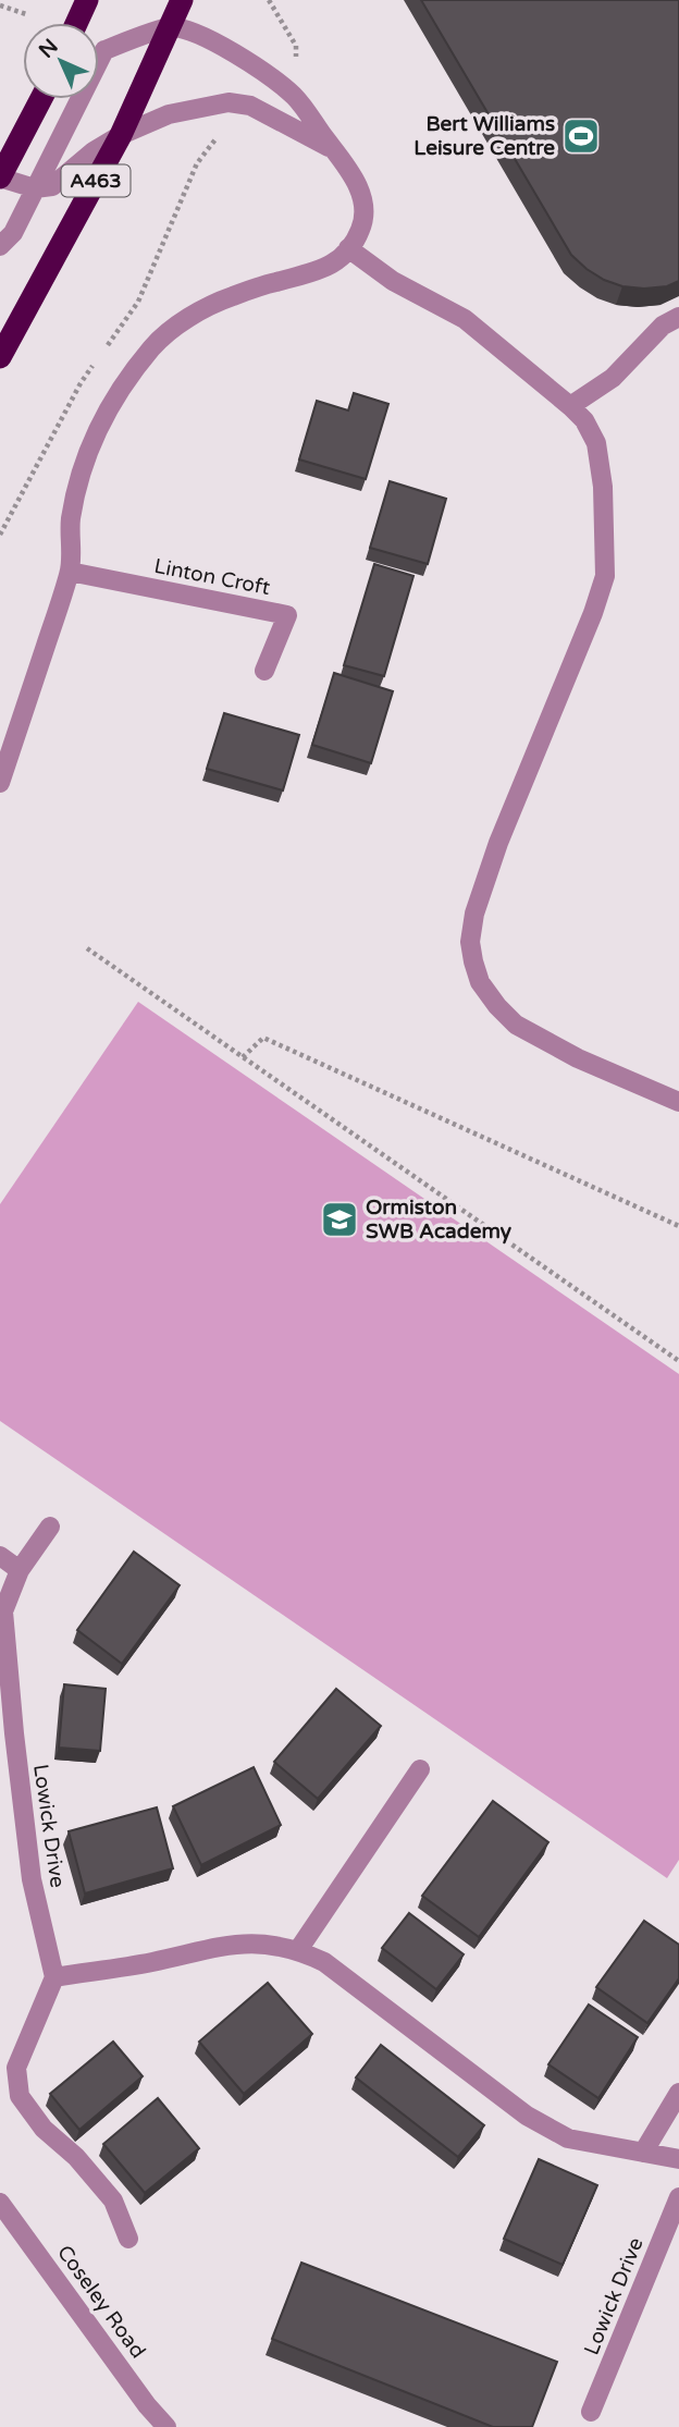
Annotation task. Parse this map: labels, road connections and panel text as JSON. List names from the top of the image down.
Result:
{
  "streets": {
    "highway": ["A463"],
    "street": ["Linton Croft", "Lowick Drive", "Coseley Road"]
  },
  "places": {
    "sports": ["Bert Williams Leisure Centre"],
    "school or university": ["Ormiston SWB Academy"]
  },
  "north": "top left"
}
